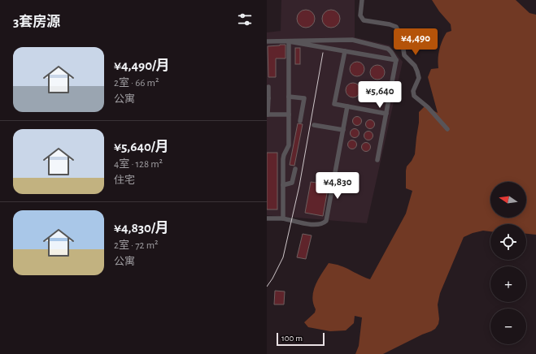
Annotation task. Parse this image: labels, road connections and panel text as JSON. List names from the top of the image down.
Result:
{
  "scale_bar": "100 m",
  "north": "left",
  "page": {
    "heading": "3套房源",
    "price": ["¥4,490", "¥5,640", "¥4,830"],
    "list": [
      {
        "name": "¥4,490/月",
        "note": "2室 · 66 m² · 公寓"
      },
      {
        "name": "¥5,640/月",
        "note": "4室 · 128 m² · 住宅"
      },
      {
        "name": "¥4,830/月",
        "note": "2室 · 72 m² · 公寓"
      }
    ],
    "map_buttons": ["+", "−"],
    "scale": "100 m"
  }
}
